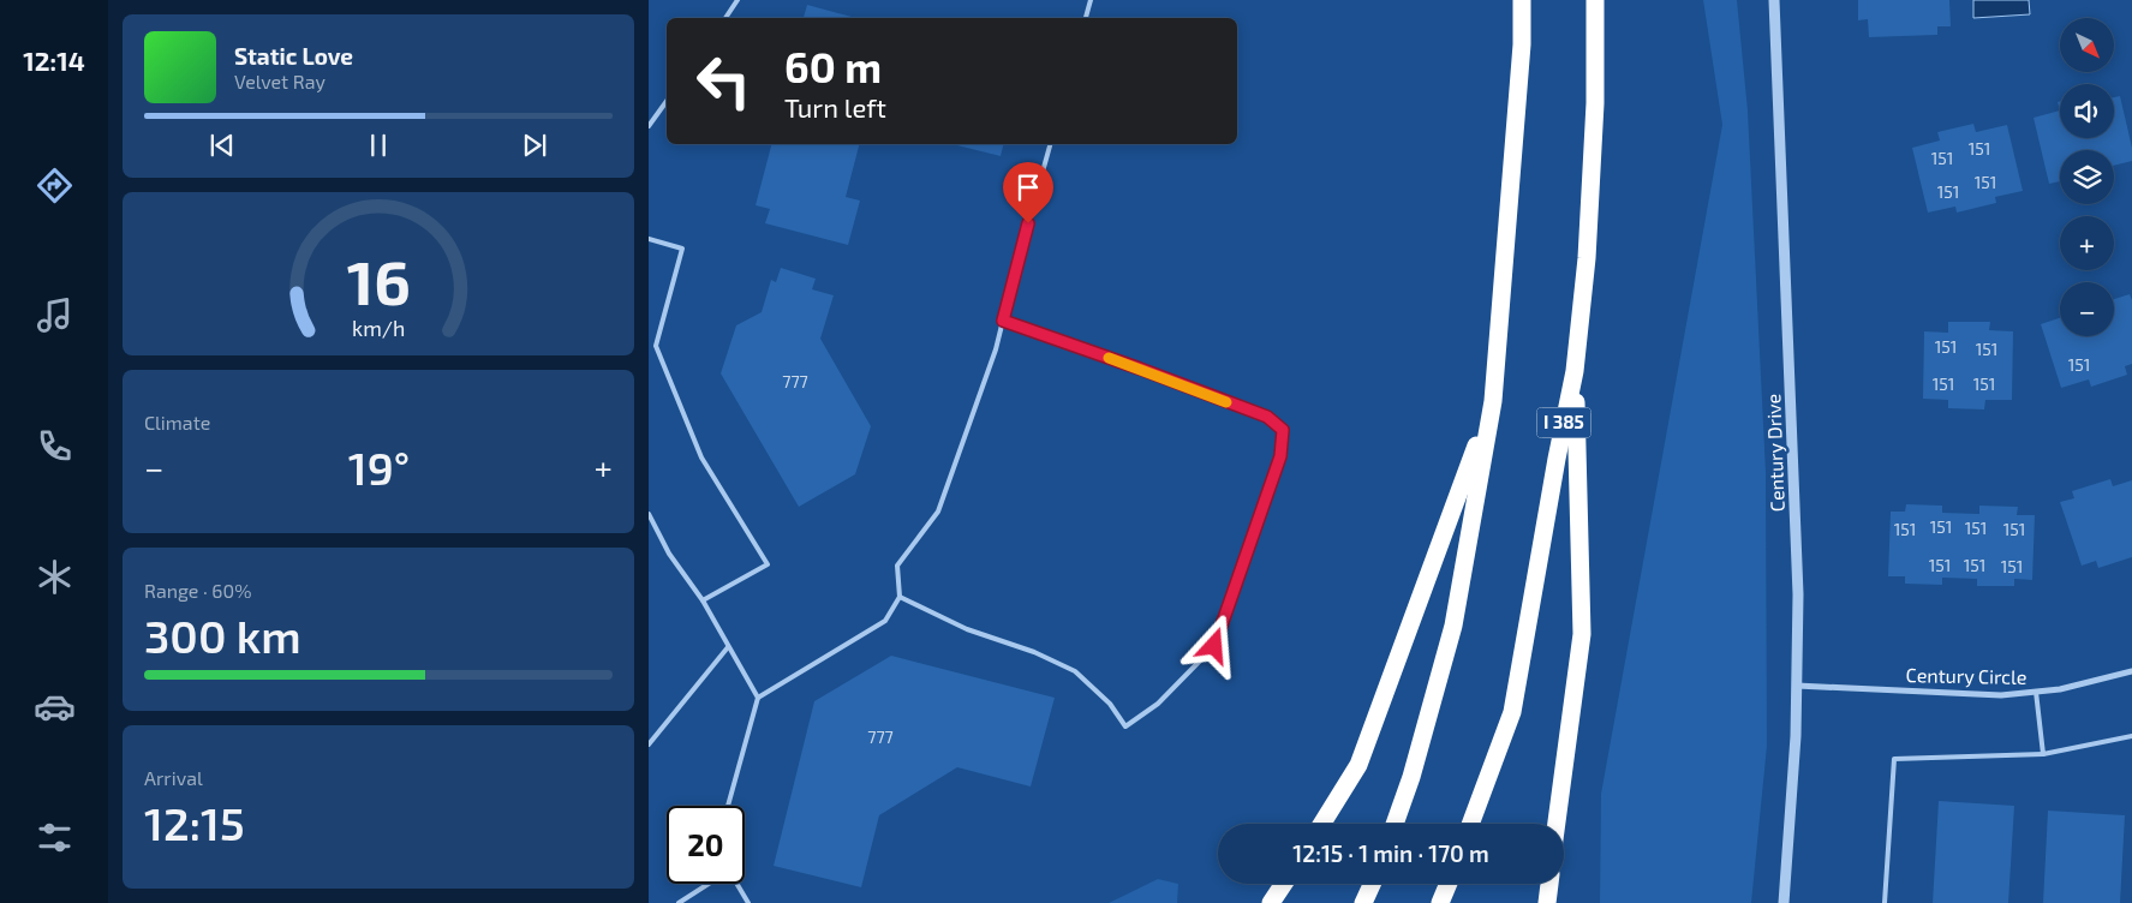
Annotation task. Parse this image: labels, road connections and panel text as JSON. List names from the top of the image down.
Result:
{
  "streets": {
    "highway": ["I 385"],
    "street": ["Century Drive", "Century Circle"]
  },
  "crossings": [
    ["Century Drive", "Century Circle"]
  ],
  "house_numbers": [
    "151",
    "151",
    "151",
    "151",
    "151",
    "151",
    "151",
    "777",
    "151",
    "151",
    "151",
    "151",
    "151",
    "151",
    "151",
    "151",
    "151",
    "777"
  ],
  "north": "bottom right",
  "page": {
    "tabs": "12:14",
    "map_buttons": ["+", "−"],
    "turn": ["60 m", "Turn left"],
    "song": ["Static Love", "Velvet Ray"],
    "tile": [
      "Climate",
      ["Range · 60%", "300 km"],
      ["Arrival", "12:15"]
    ],
    "heat": ["−", "19°", "+"],
    "limit": "20",
    "trip": "12:15 · 1 min · 170 m",
    "gauge": ["16", "km/h"]
  }
}
